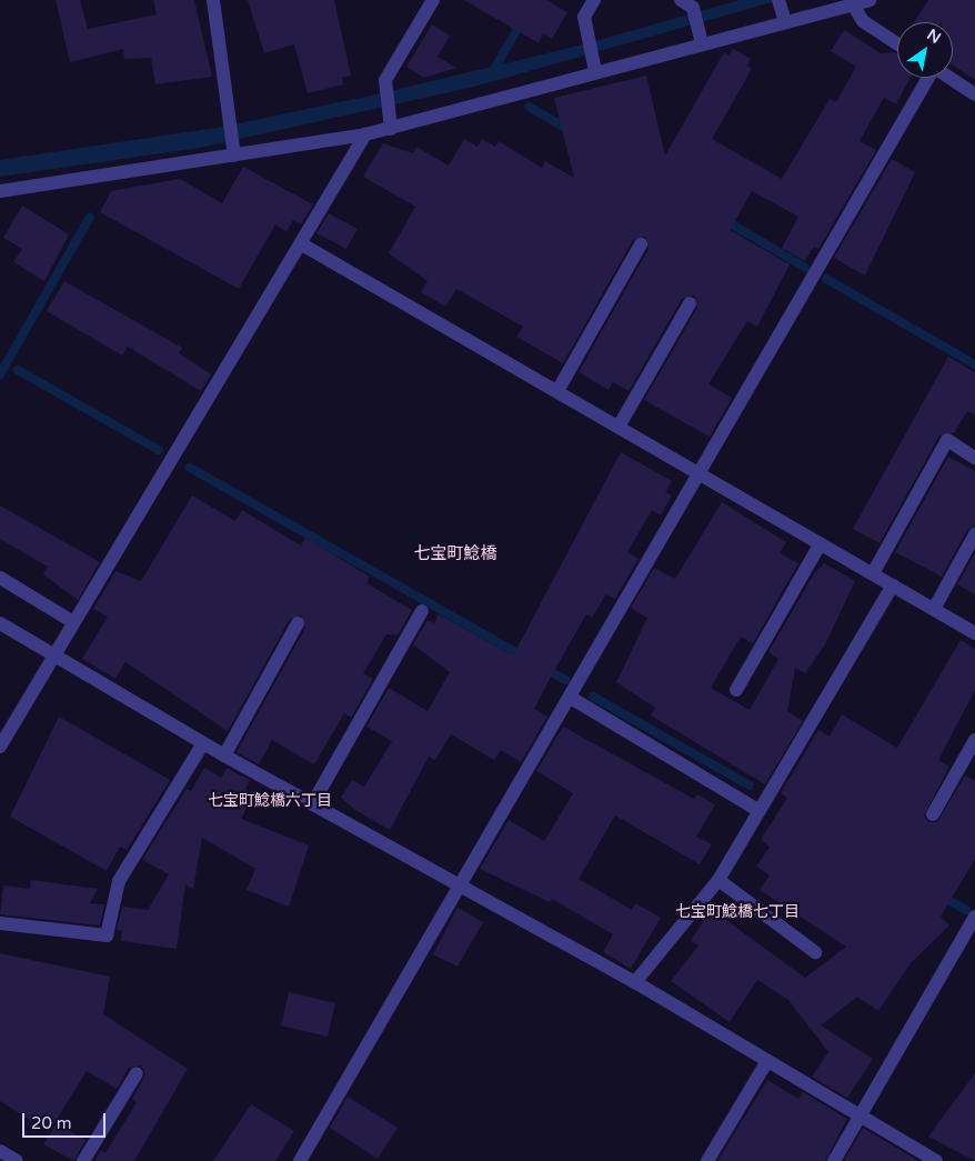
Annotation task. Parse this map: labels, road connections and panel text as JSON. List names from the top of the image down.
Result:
{
  "districts": ["七宝町鯰橋", "七宝町鯰橋六丁目", "七宝町鯰橋七丁目"],
  "scale_bar": "20 m",
  "north": "top right"
}
